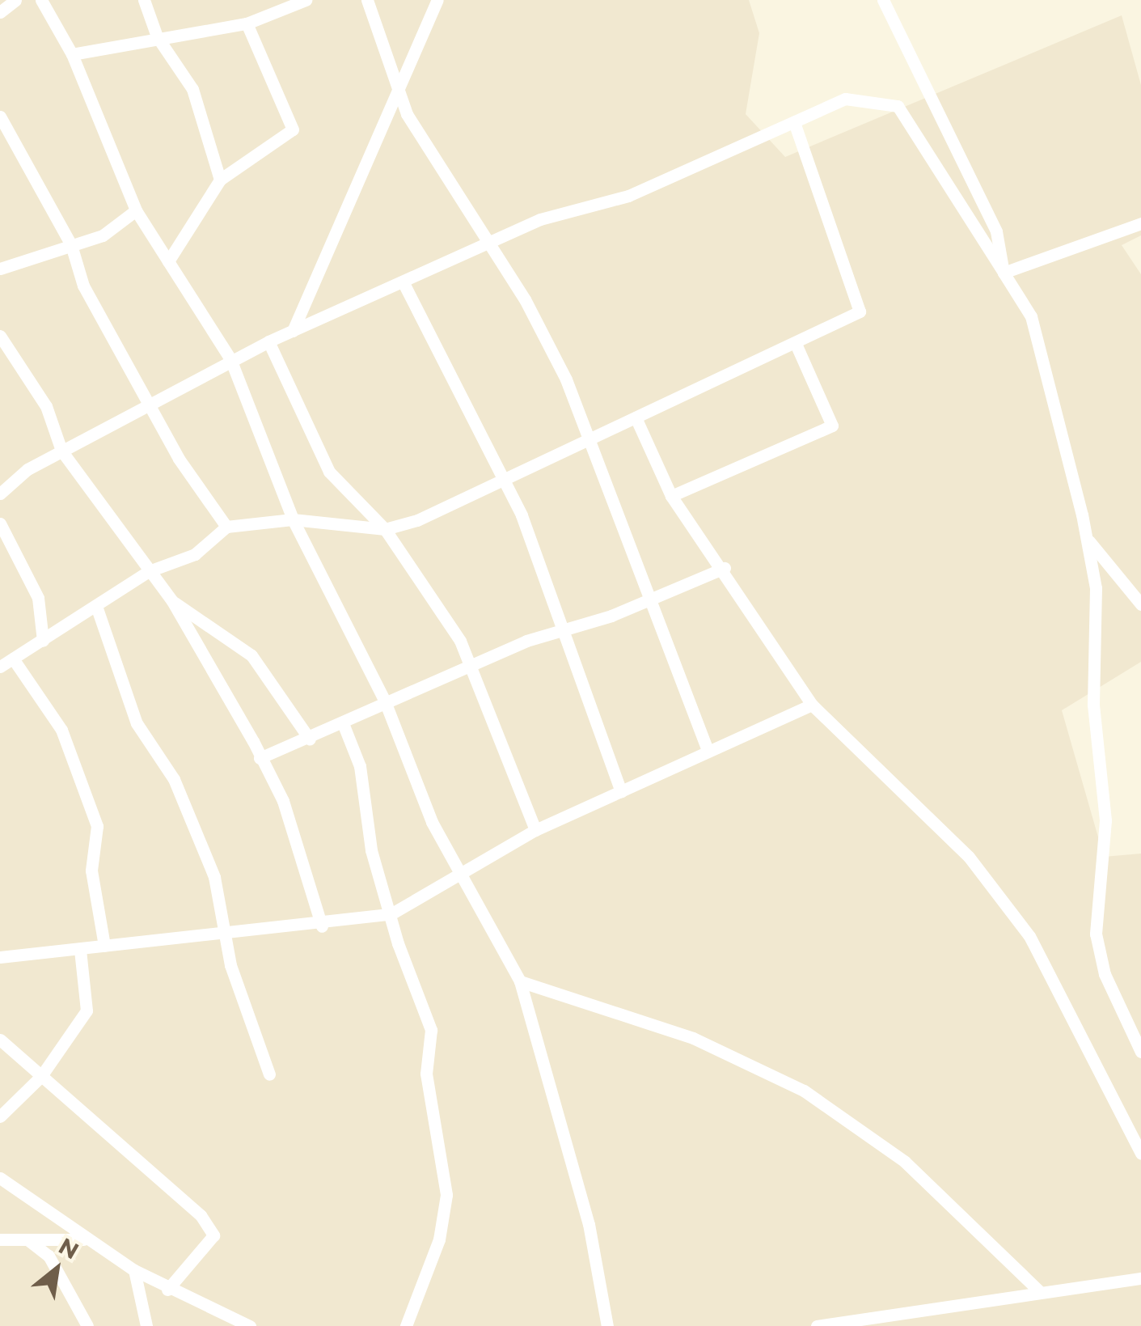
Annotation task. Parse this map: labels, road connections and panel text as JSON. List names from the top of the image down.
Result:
{
  "north": "top right"
}
